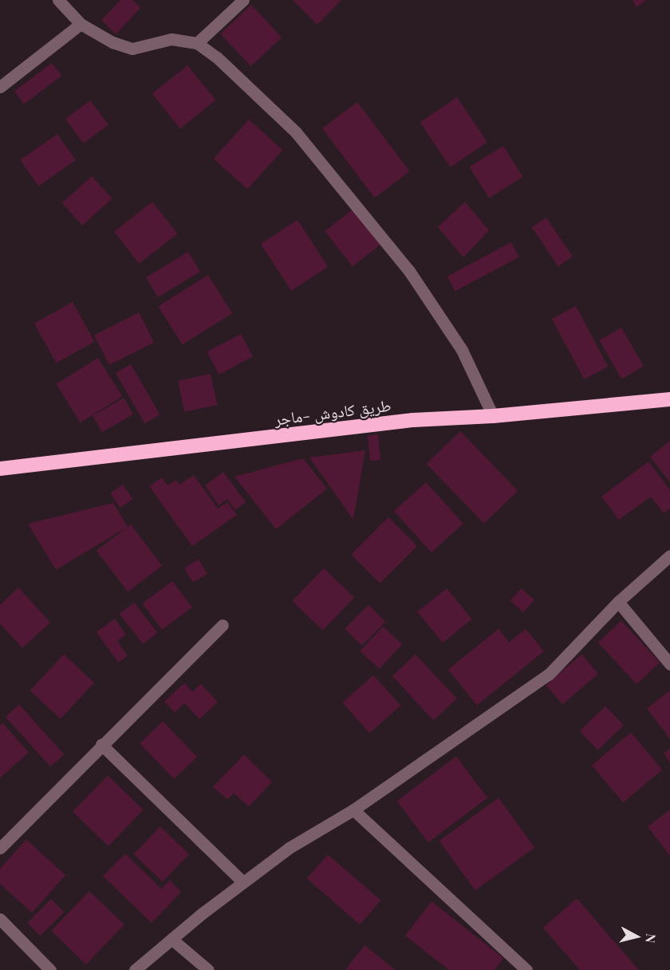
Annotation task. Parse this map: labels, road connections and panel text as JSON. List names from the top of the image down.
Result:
{
  "streets": {
    "highway": ["طريق كادوش -ماجر"]
  },
  "north": "right"
}
